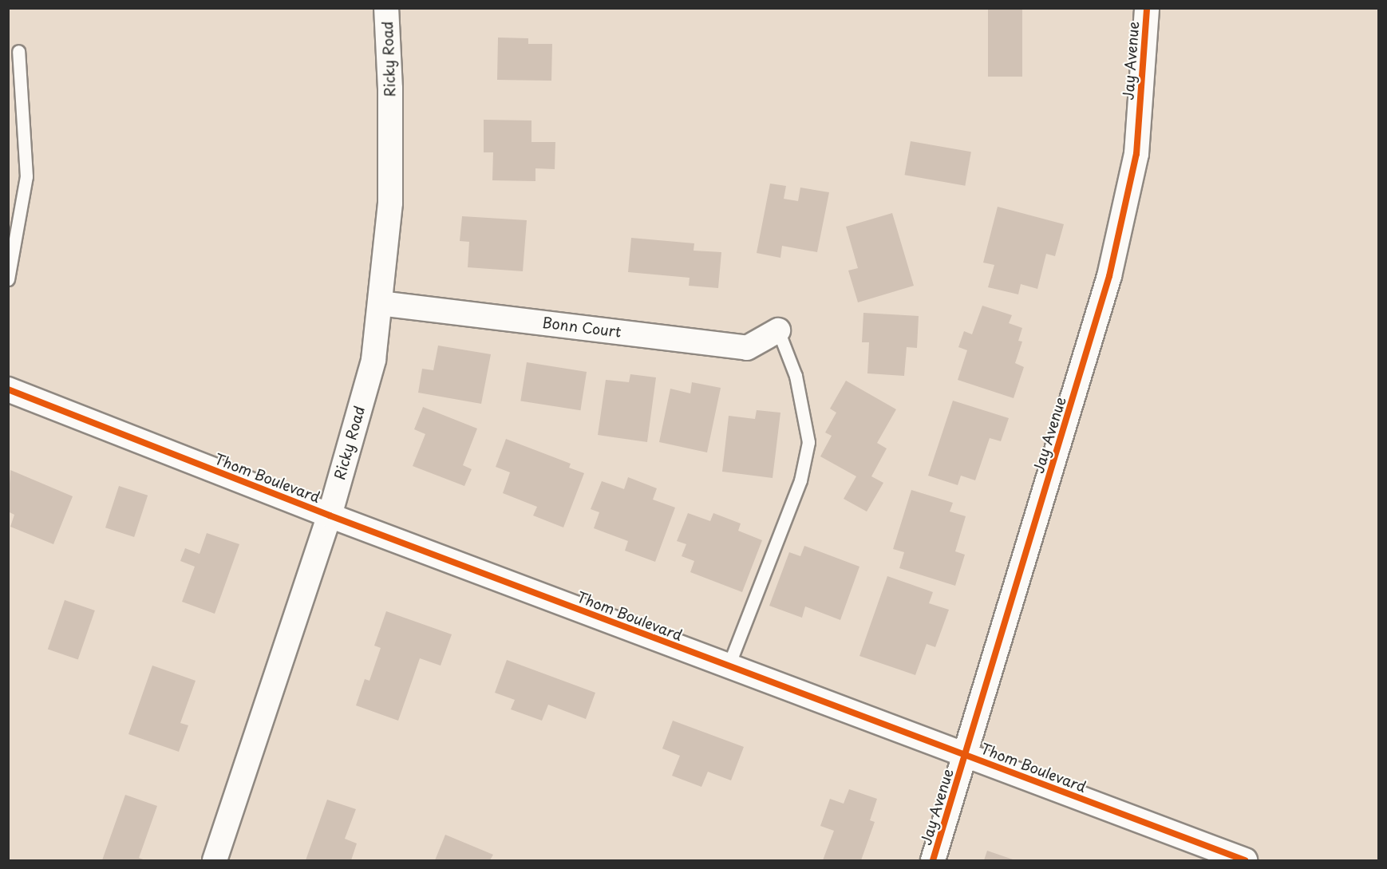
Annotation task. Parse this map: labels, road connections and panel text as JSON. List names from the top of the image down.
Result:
{
  "streets": {
    "street": [
      "Ricky Road",
      "Jay Avenue",
      "Bonn Court",
      "Thom Boulevard"
    ]
  },
  "crossings": [
    ["Ricky Road", "Bonn Court"],
    ["Ricky Road", "Thom Boulevard"],
    ["Jay Avenue", "Thom Boulevard"]
  ]
}
